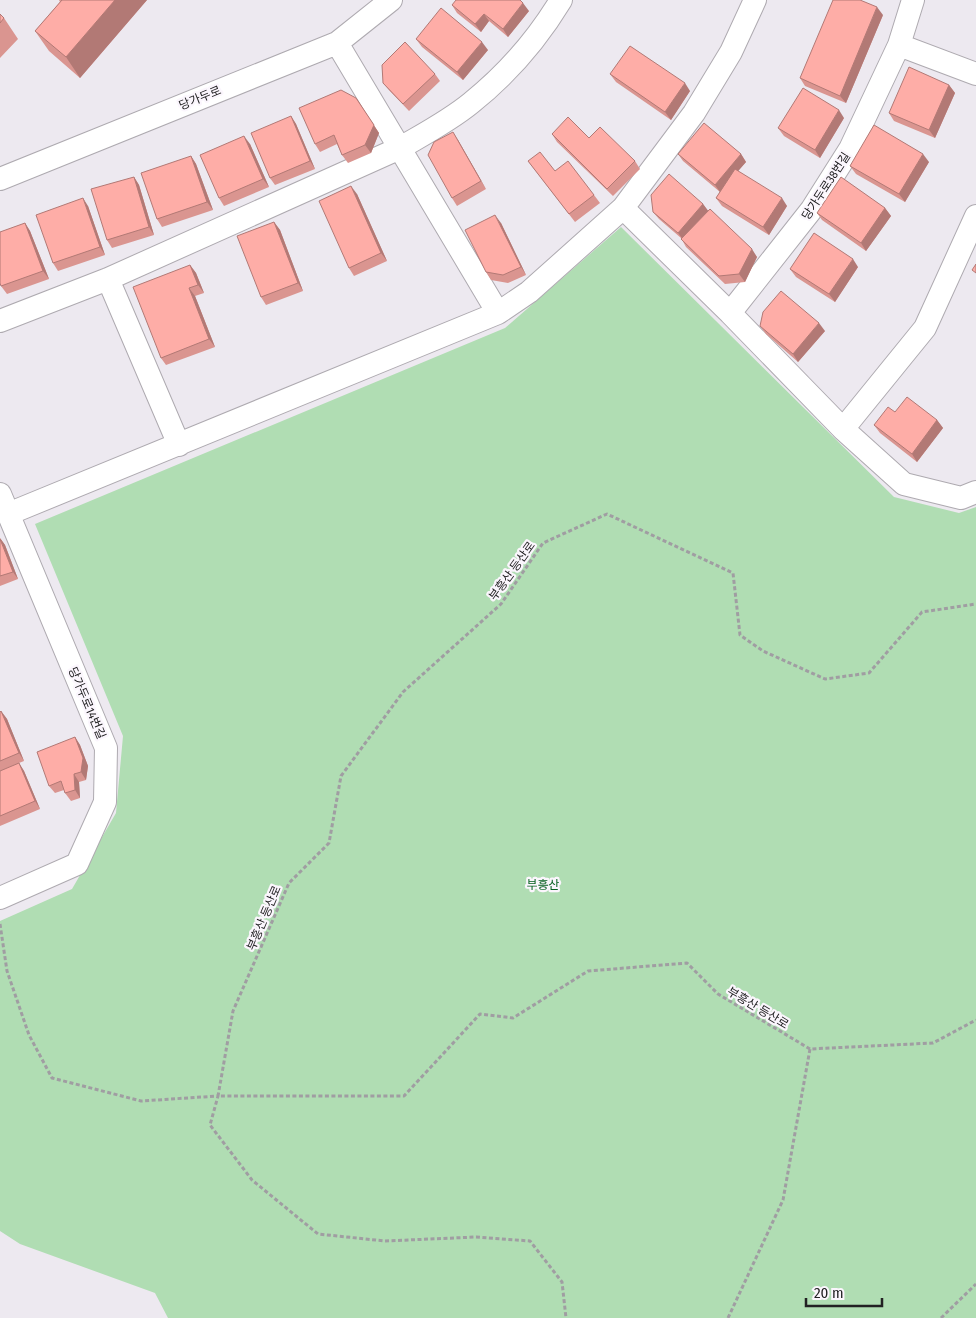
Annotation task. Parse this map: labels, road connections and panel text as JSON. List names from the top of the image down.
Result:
{
  "streets": {
    "street": ["당가두로", "당가두로38번길", "당가두로14번길"],
    "path": ["부흥산 등산로"]
  },
  "parks": ["부흥산"],
  "scale_bar": "20 m"
}
